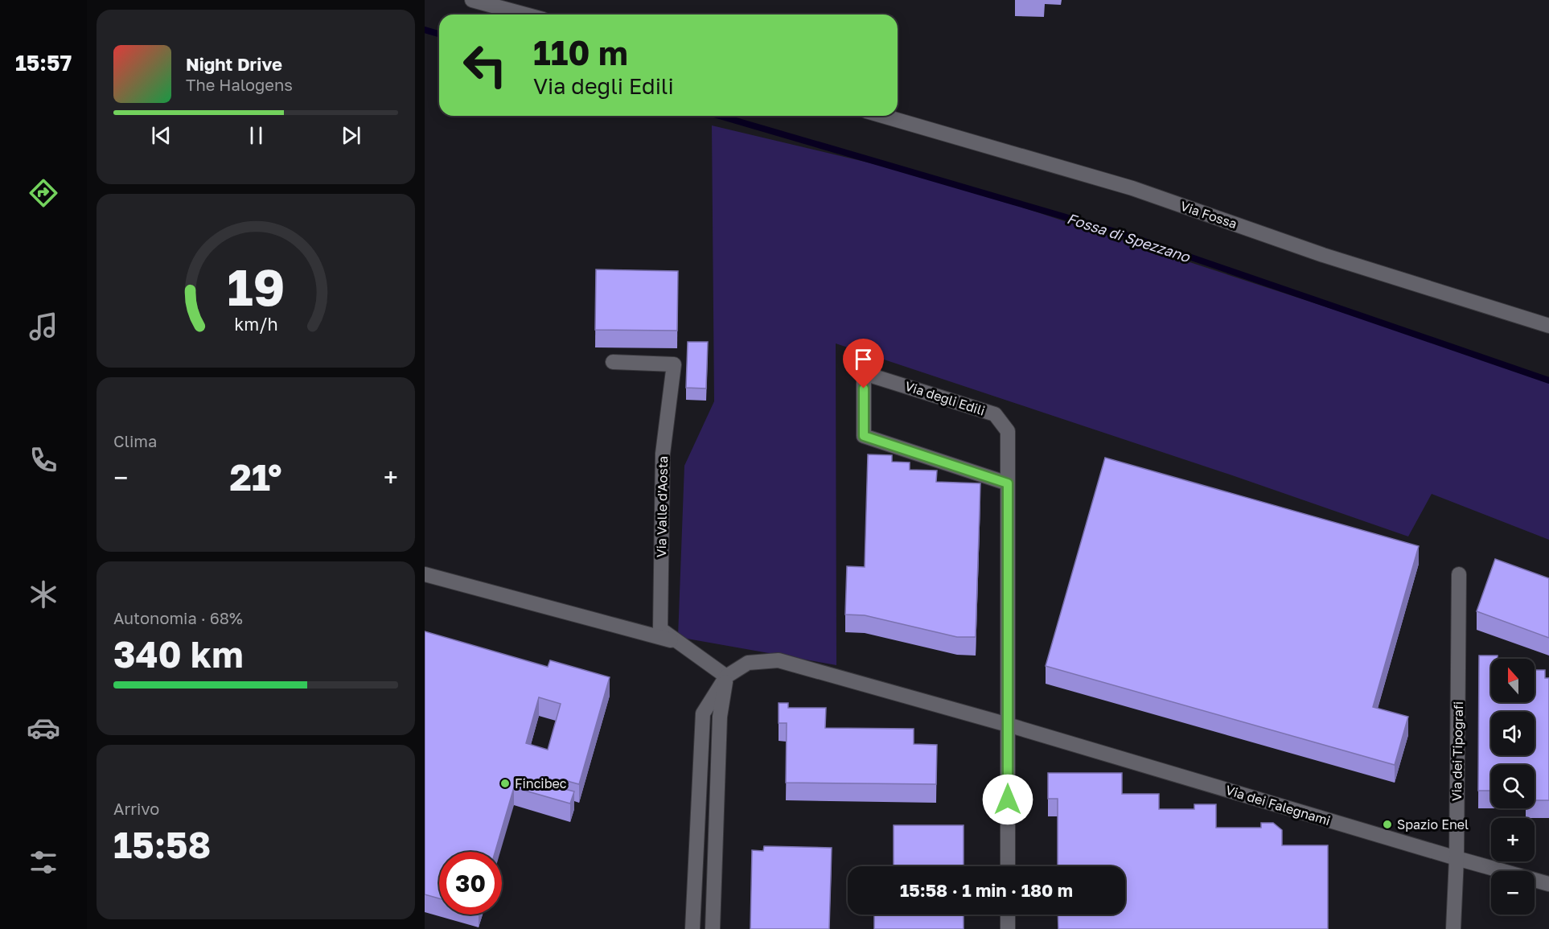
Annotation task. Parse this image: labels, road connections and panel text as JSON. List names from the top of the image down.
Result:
{
  "streets": {
    "street": [
      "Via Fossa",
      "Via degli Edili",
      "Via Valle d'Aosta",
      "Via dei Tipografi",
      "Via dei Falegnami"
    ]
  },
  "crossings": [
    ["Via degli Edili", "Via dei Falegnami"],
    ["Via dei Tipografi", "Via dei Falegnami"]
  ],
  "water": ["Fossa di Spezzano"],
  "places": ["Fincibec", "Spazio Enel"],
  "north": "top",
  "page": {
    "tabs": "15:57",
    "turn": ["110 m", "Via degli Edili"],
    "song": ["Night Drive", "The Halogens"],
    "tile": [
      "Clima",
      ["Autonomia · 68%", "340 km"],
      ["Arrivo", "15:58"]
    ],
    "heat": ["−", "21°", "+"],
    "map_buttons": ["+", "−"],
    "limit": "30",
    "trip": "15:58 · 1 min · 180 m",
    "gauge": ["19", "km/h"]
  }
}
